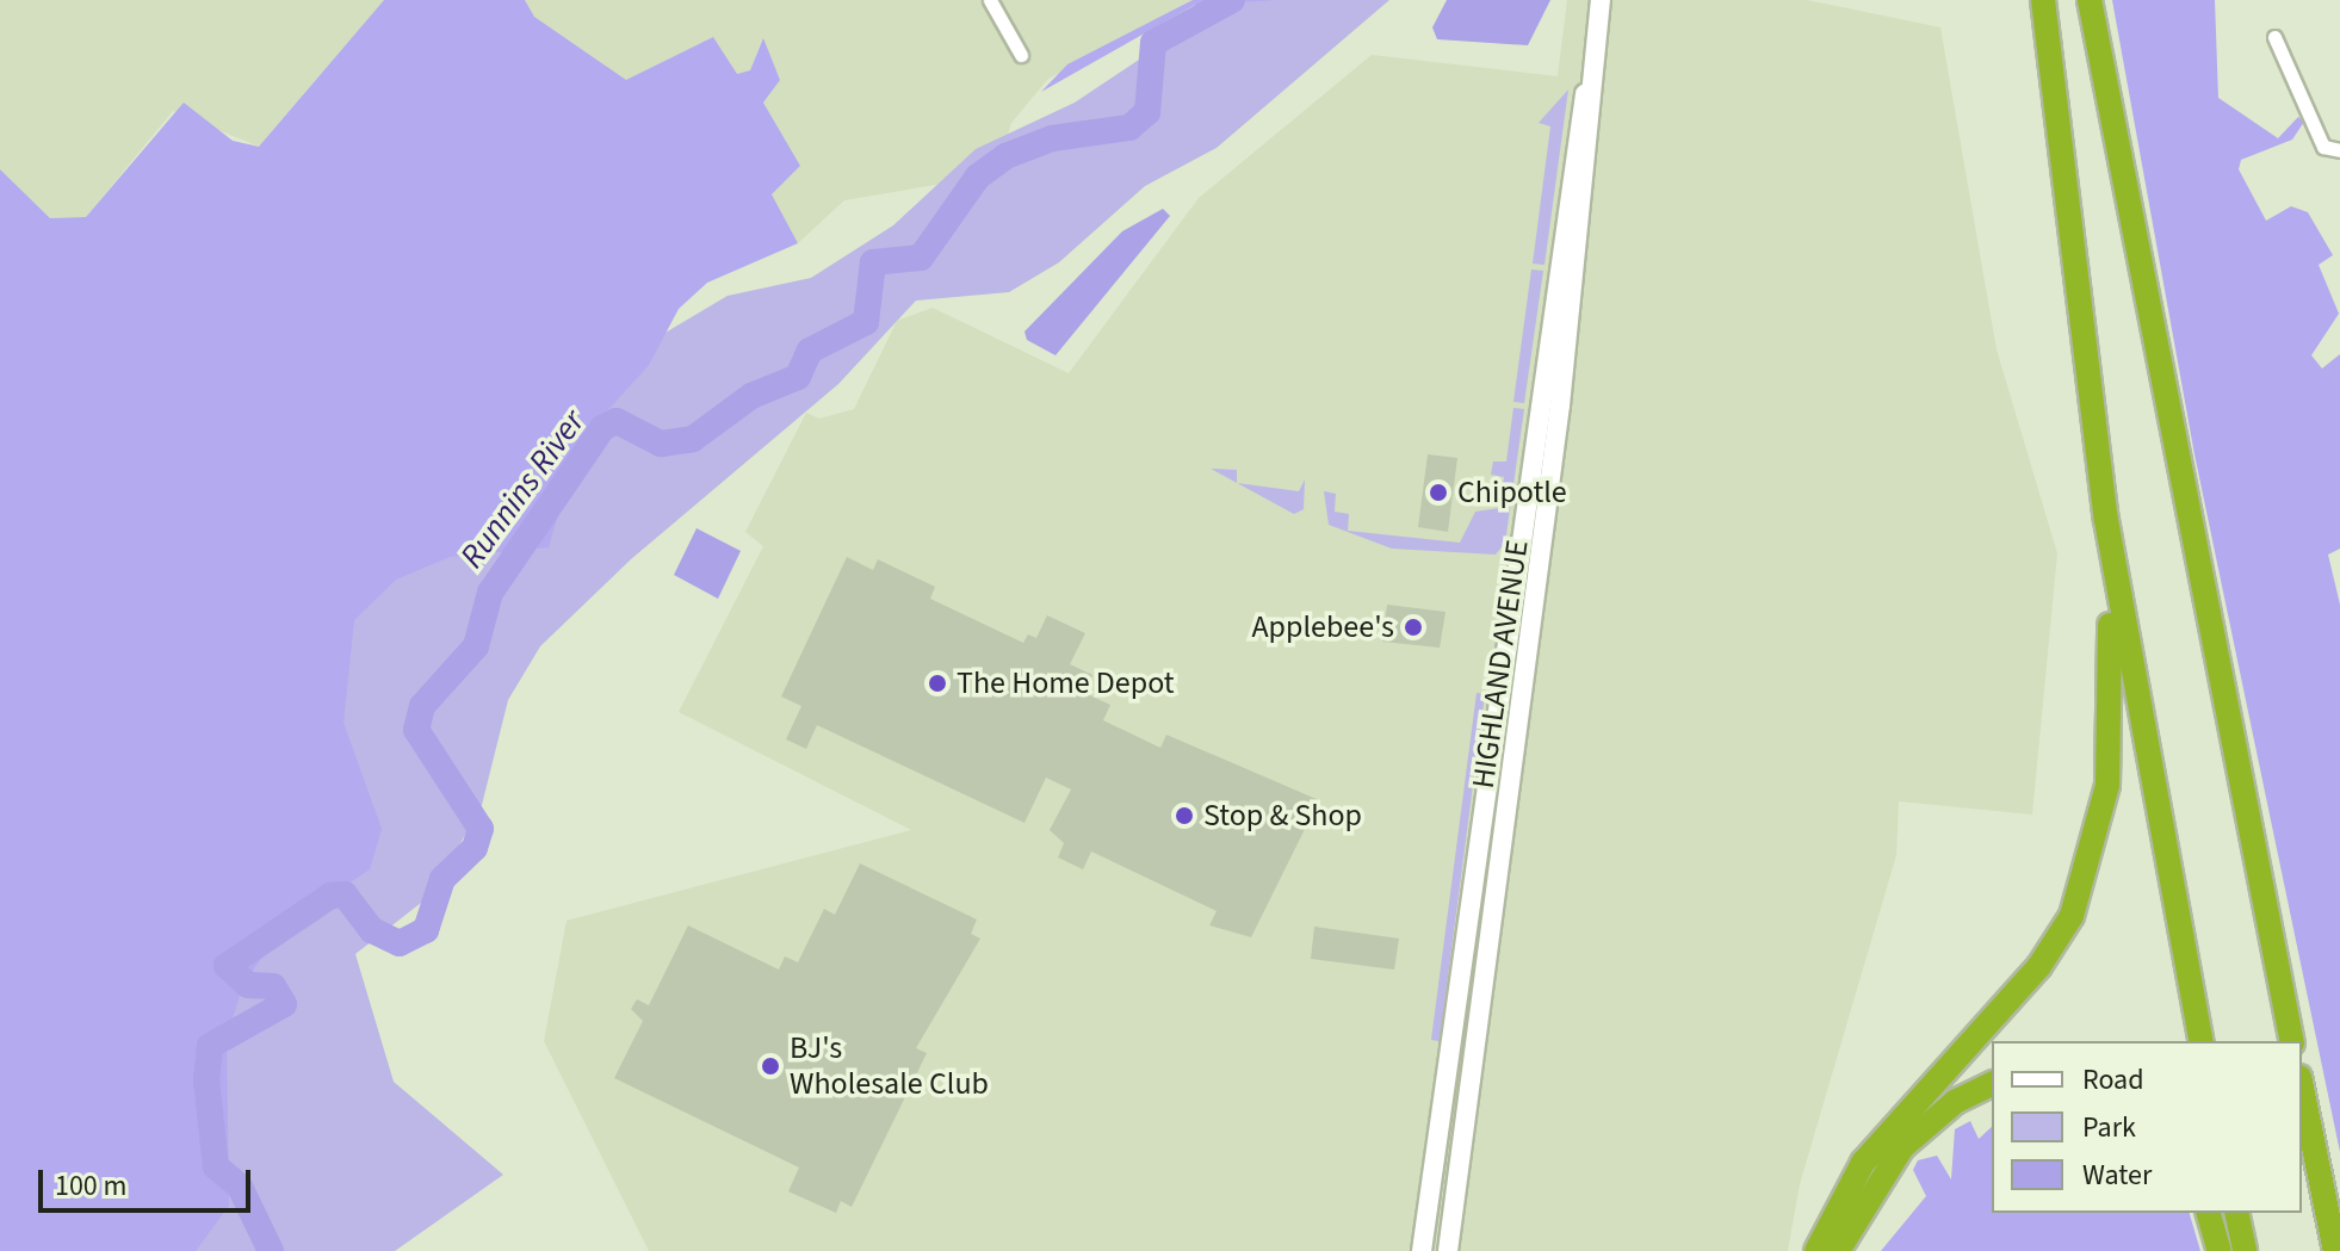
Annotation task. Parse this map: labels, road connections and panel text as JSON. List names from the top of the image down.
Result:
{
  "streets": {
    "main road": ["HIGHLAND AVENUE"]
  },
  "water": ["Runnins River"],
  "places": [
    "Chipotle",
    "Applebee's",
    "The Home Depot",
    "Stop & Shop",
    "BJ's Wholesale Club"
  ],
  "legend": ["Road", "Park", "Water"],
  "scale_bar": "100 m"
}
